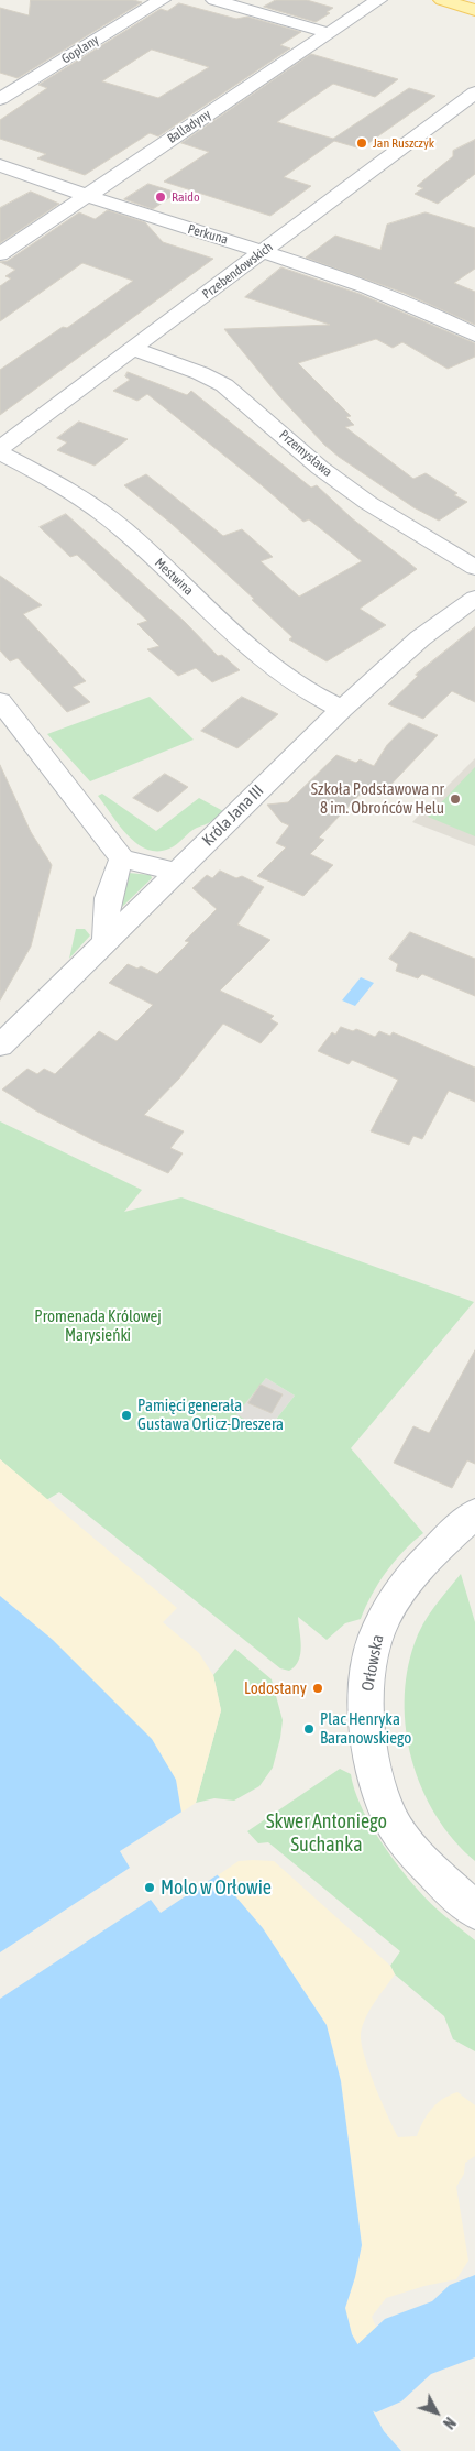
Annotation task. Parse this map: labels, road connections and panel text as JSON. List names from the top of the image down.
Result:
{
  "streets": {
    "street": [
      "Goplany",
      "Balladyny",
      "Perkuna",
      "Przebendowskich",
      "Przemysława",
      "Mestwina",
      "Króla Jana III",
      "Orłowska"
    ]
  },
  "crossings": [
    ["Balladyny", "Perkuna"],
    ["Perkuna", "Przebendowskich"],
    ["Przebendowskich", "Przemysława"],
    ["Przebendowskich", "Mestwina"],
    ["Mestwina", "Króla Jana III"]
  ],
  "parks": ["Promenada Królowej Marysieńki", "Skwer Antoniego Suchanka"],
  "places": [
    "Jan Ruszczyk",
    "Raido",
    "Szkoła Podstawowa nr 8 im. Obrońców Helu",
    "Pamięci generała Gustawa Orlicz-Dreszera",
    "Lodostany",
    "Plac Henryka Baranowskiego",
    "Molo w Orłowie"
  ],
  "north": "bottom right"
}
